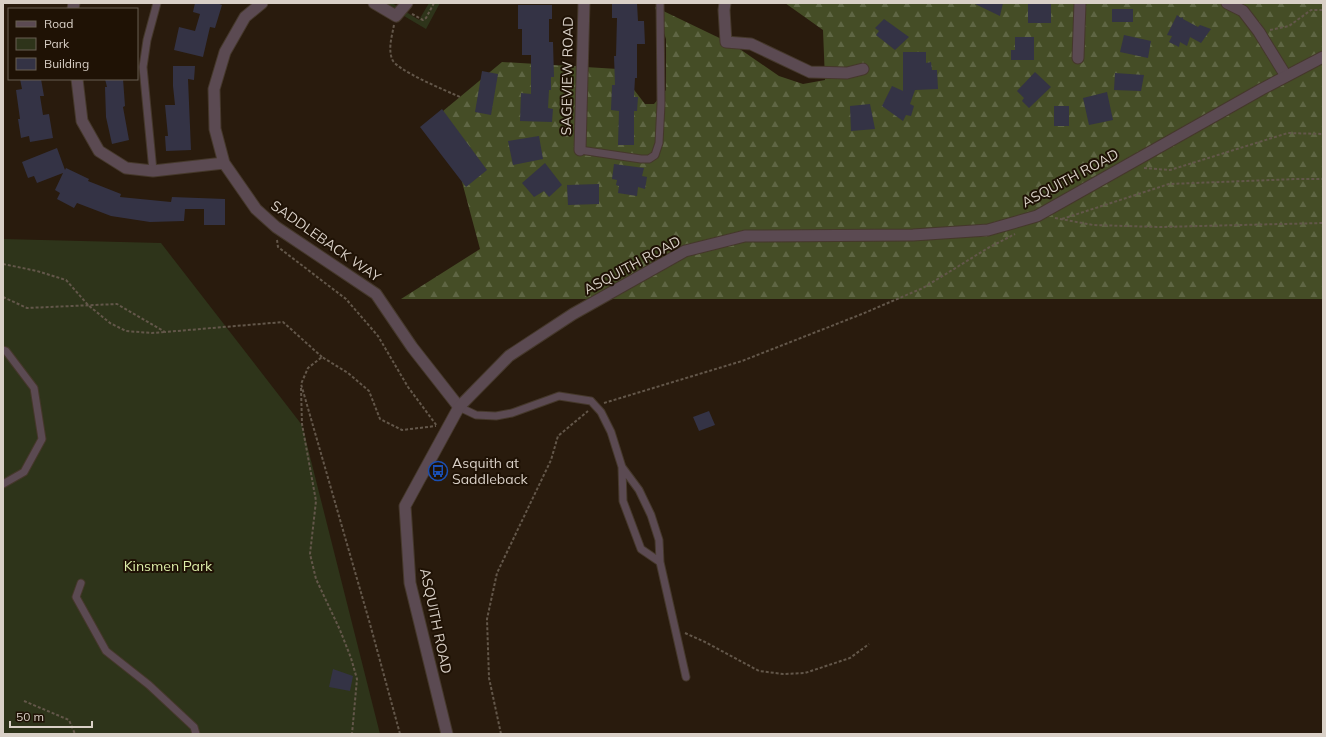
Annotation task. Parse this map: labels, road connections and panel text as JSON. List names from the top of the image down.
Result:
{
  "streets": {
    "street": ["SAGEVIEW ROAD", "ASQUITH ROAD", "SADDLEBACK WAY"]
  },
  "crossings": [
    ["ASQUITH ROAD", "SADDLEBACK WAY"]
  ],
  "parks": ["Kinsmen Park"],
  "places": {
    "bus stop": ["Asquith at Saddleback"]
  },
  "legend": ["Road", "Park", "Building"],
  "scale_bar": "50 m"
}
